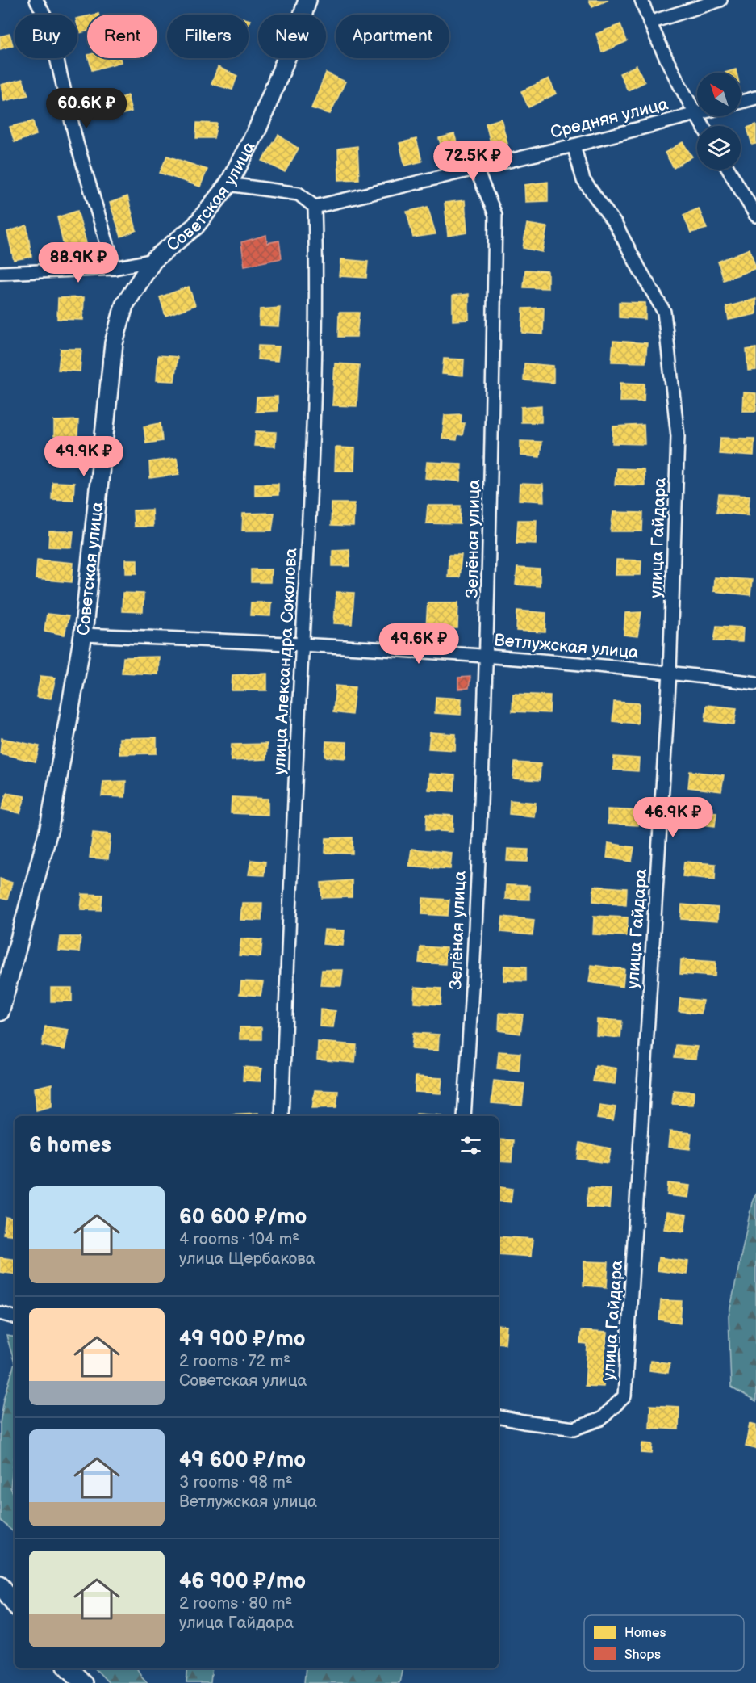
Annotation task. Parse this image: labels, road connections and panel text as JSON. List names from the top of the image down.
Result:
{
  "streets": {
    "street": [
      "Средняя улица",
      "Советская улица",
      "улица Гайдара",
      "Зелёная улица",
      "Ветлужская улица",
      "улица Александра Соколова"
    ]
  },
  "crossings": [
    ["Средняя улица", "улица Гайдара"],
    ["Средняя улица", "Зелёная улица"],
    ["Средняя улица", "улица Александра Соколова"],
    ["Советская улица", "Ветлужская улица"],
    ["улица Гайдара", "Ветлужская улица"],
    ["Зелёная улица", "Ветлужская улица"],
    ["Ветлужская улица", "улица Александра Соколова"]
  ],
  "legend": ["Homes", "Shops"],
  "north": "top left",
  "page": {
    "chip": [
      "Buy",
      "Rent",
      "Filters",
      "New",
      "Apartment"
    ],
    "price": [
      "60.6K ₽",
      "72.5K ₽",
      "88.9K ₽",
      "49.9K ₽",
      "49.6K ₽",
      "46.9K ₽"
    ],
    "heading": "6 homes",
    "list": [
      {
        "name": "60 600 ₽/mo",
        "note": "4 rooms · 104 m² · улица Щербакова"
      },
      {
        "name": "49 900 ₽/mo",
        "note": "2 rooms · 72 m² · Советская улица"
      },
      {
        "name": "49 600 ₽/mo",
        "note": "3 rooms · 98 m² · Ветлужская улица"
      },
      {
        "name": "46 900 ₽/mo",
        "note": "2 rooms · 80 m² · улица Гайдара"
      }
    ]
  }
}
